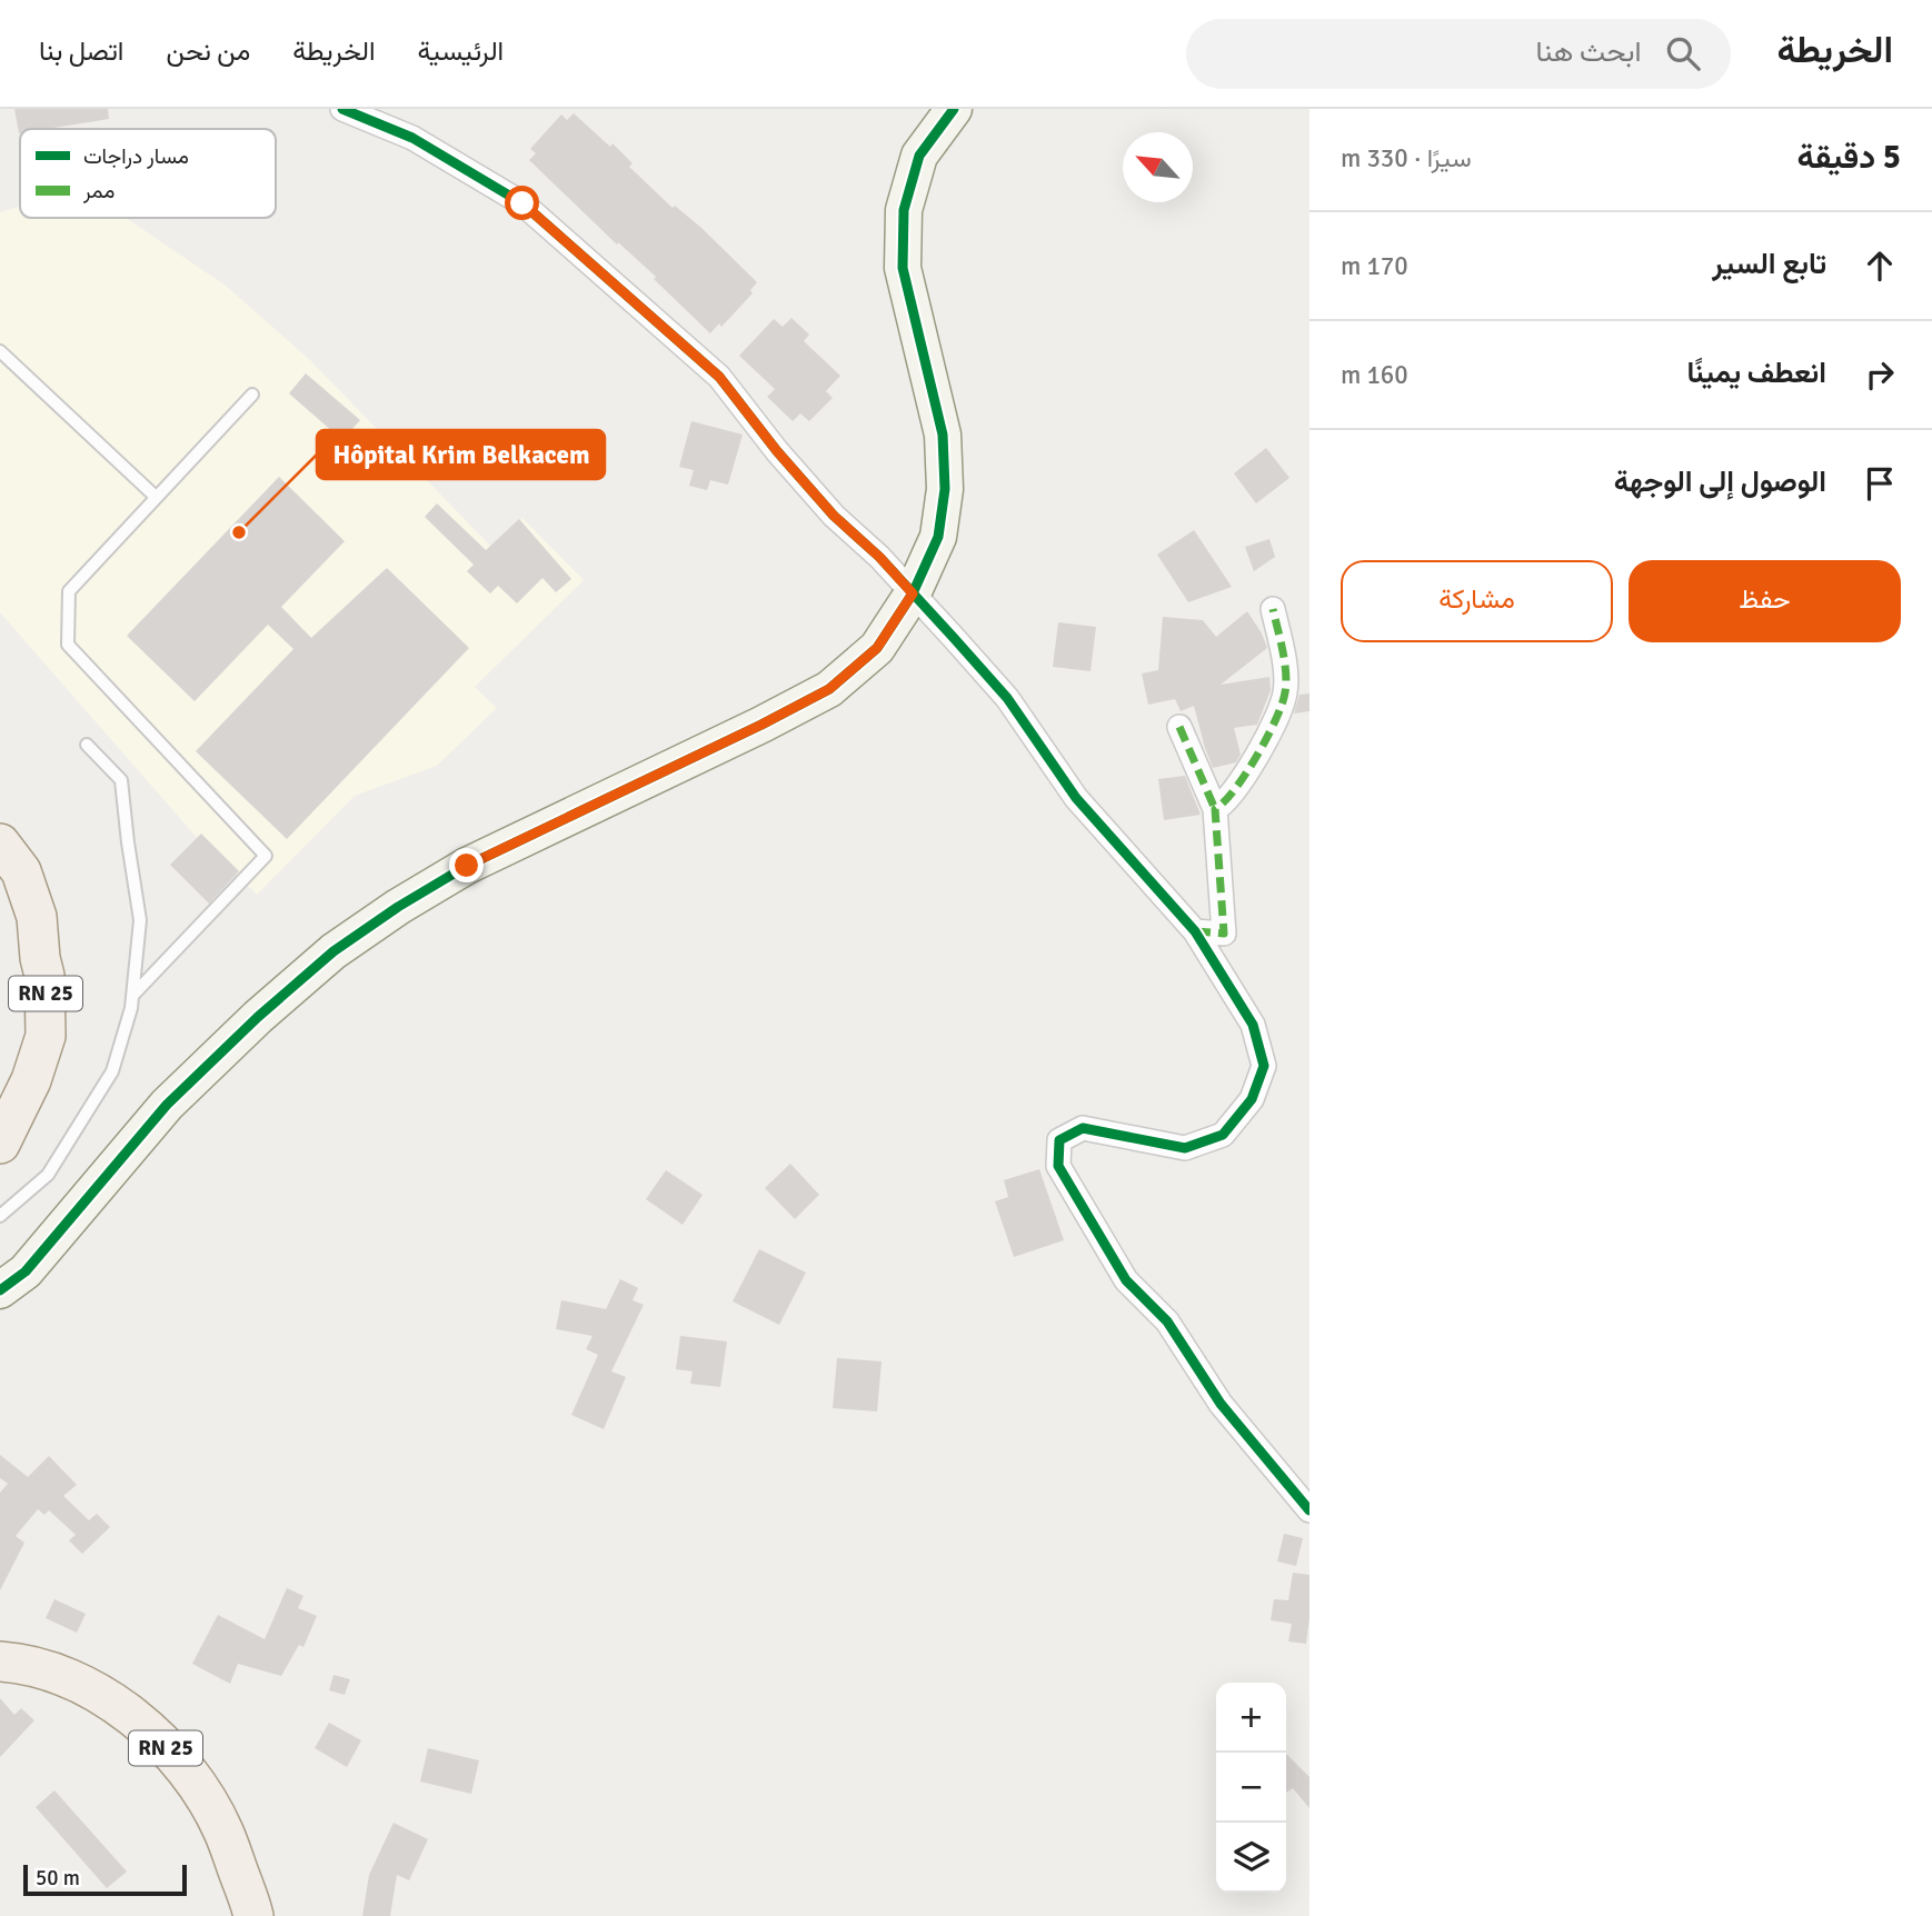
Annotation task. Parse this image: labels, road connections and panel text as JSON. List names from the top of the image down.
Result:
{
  "streets": {
    "main road": ["RN 25"]
  },
  "places": ["Hôpital Krim Belkacem"],
  "legend": ["مسار دراجات", "ممر"],
  "scale_bar": "50 m",
  "north": "top left",
  "page": {
    "header": "الخريطة",
    "search": "ابحث هنا",
    "nav": [
      "الرئيسية",
      "الخريطة",
      "من نحن",
      "اتصل بنا"
    ],
    "heading": ["5 دقيقة", "سيرًا · 330 m"],
    "list": [
      ["تابع السير", "170 m"],
      ["انعطف يمينًا", "160 m"],
      "الوصول إلى الوجهة"
    ],
    "buttons": ["حفظ", "مشاركة"],
    "map_buttons": ["+", "−"],
    "scale": "50 m"
  }
}
